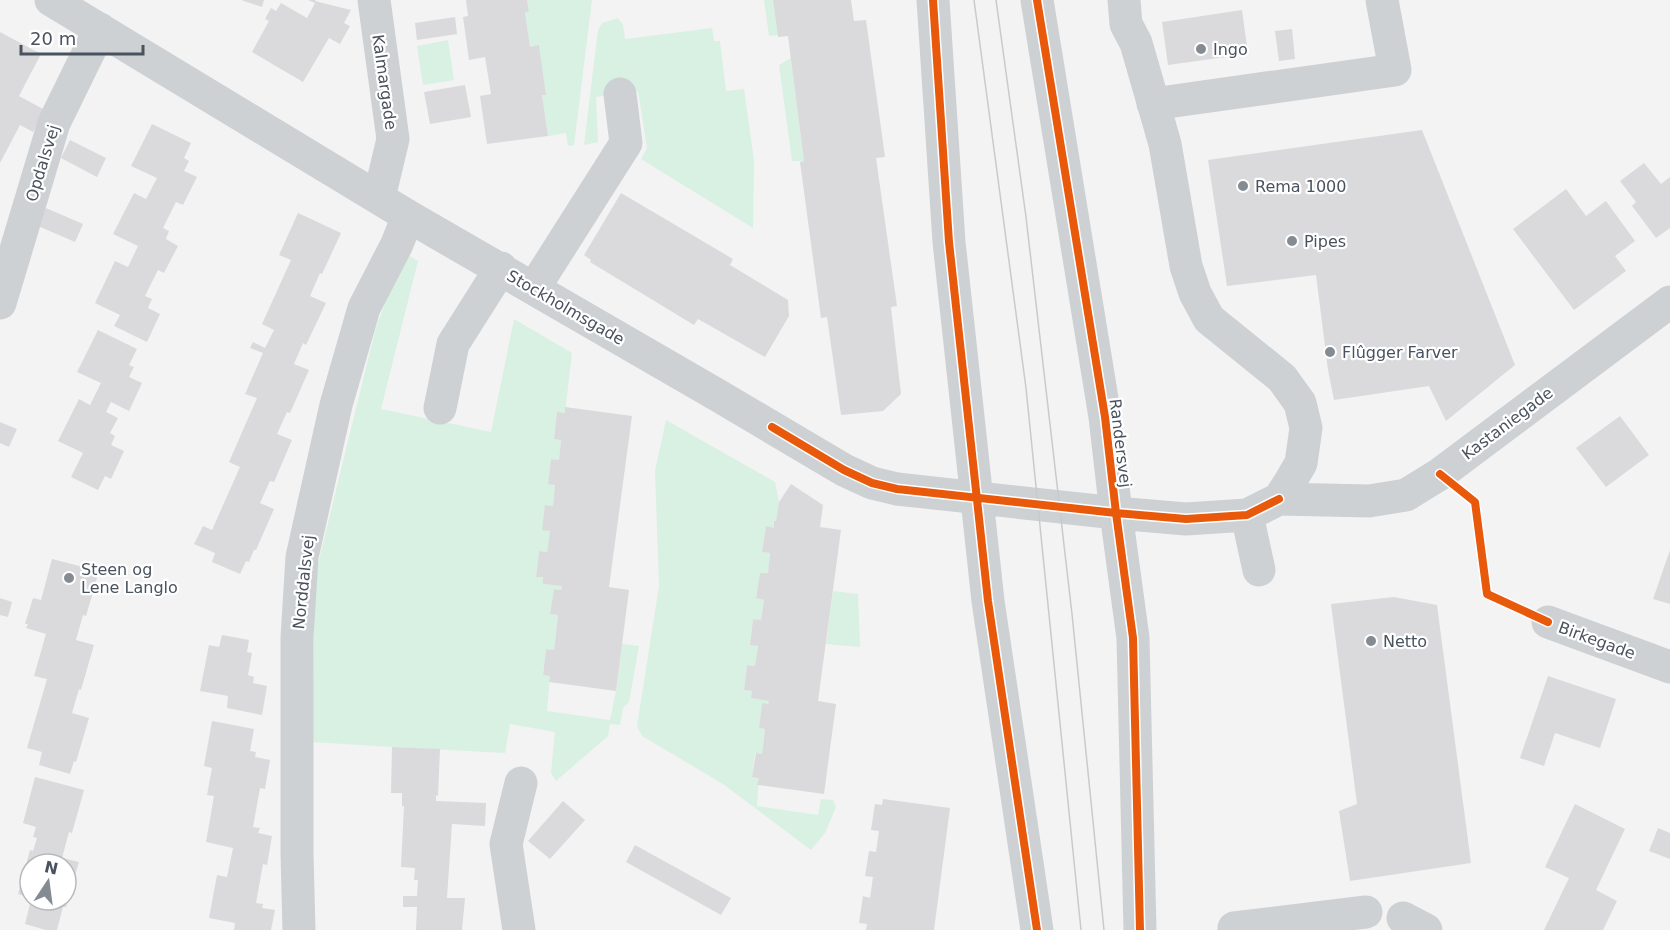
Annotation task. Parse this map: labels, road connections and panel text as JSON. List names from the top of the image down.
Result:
{
  "streets": {
    "street": [
      "Kalmargade",
      "Opdalsvej",
      "Stockholmsgade",
      "Kastaniegade",
      "Randersvej",
      "Norddalsvej",
      "Birkegade"
    ]
  },
  "crossings": [
    ["Kalmargade", "Stockholmsgade"],
    ["Opdalsvej", "Stockholmsgade"],
    ["Stockholmsgade", "Kastaniegade"],
    ["Stockholmsgade", "Randersvej"],
    ["Stockholmsgade", "Norddalsvej"],
    ["Kastaniegade", "Randersvej"]
  ],
  "places": [
    "Ingo",
    "Rema 1000",
    "Pipes",
    "Flûgger Farver",
    "Steen og Lene Langlo",
    "Netto"
  ],
  "scale_bar": "20 m",
  "north": "top"
}
